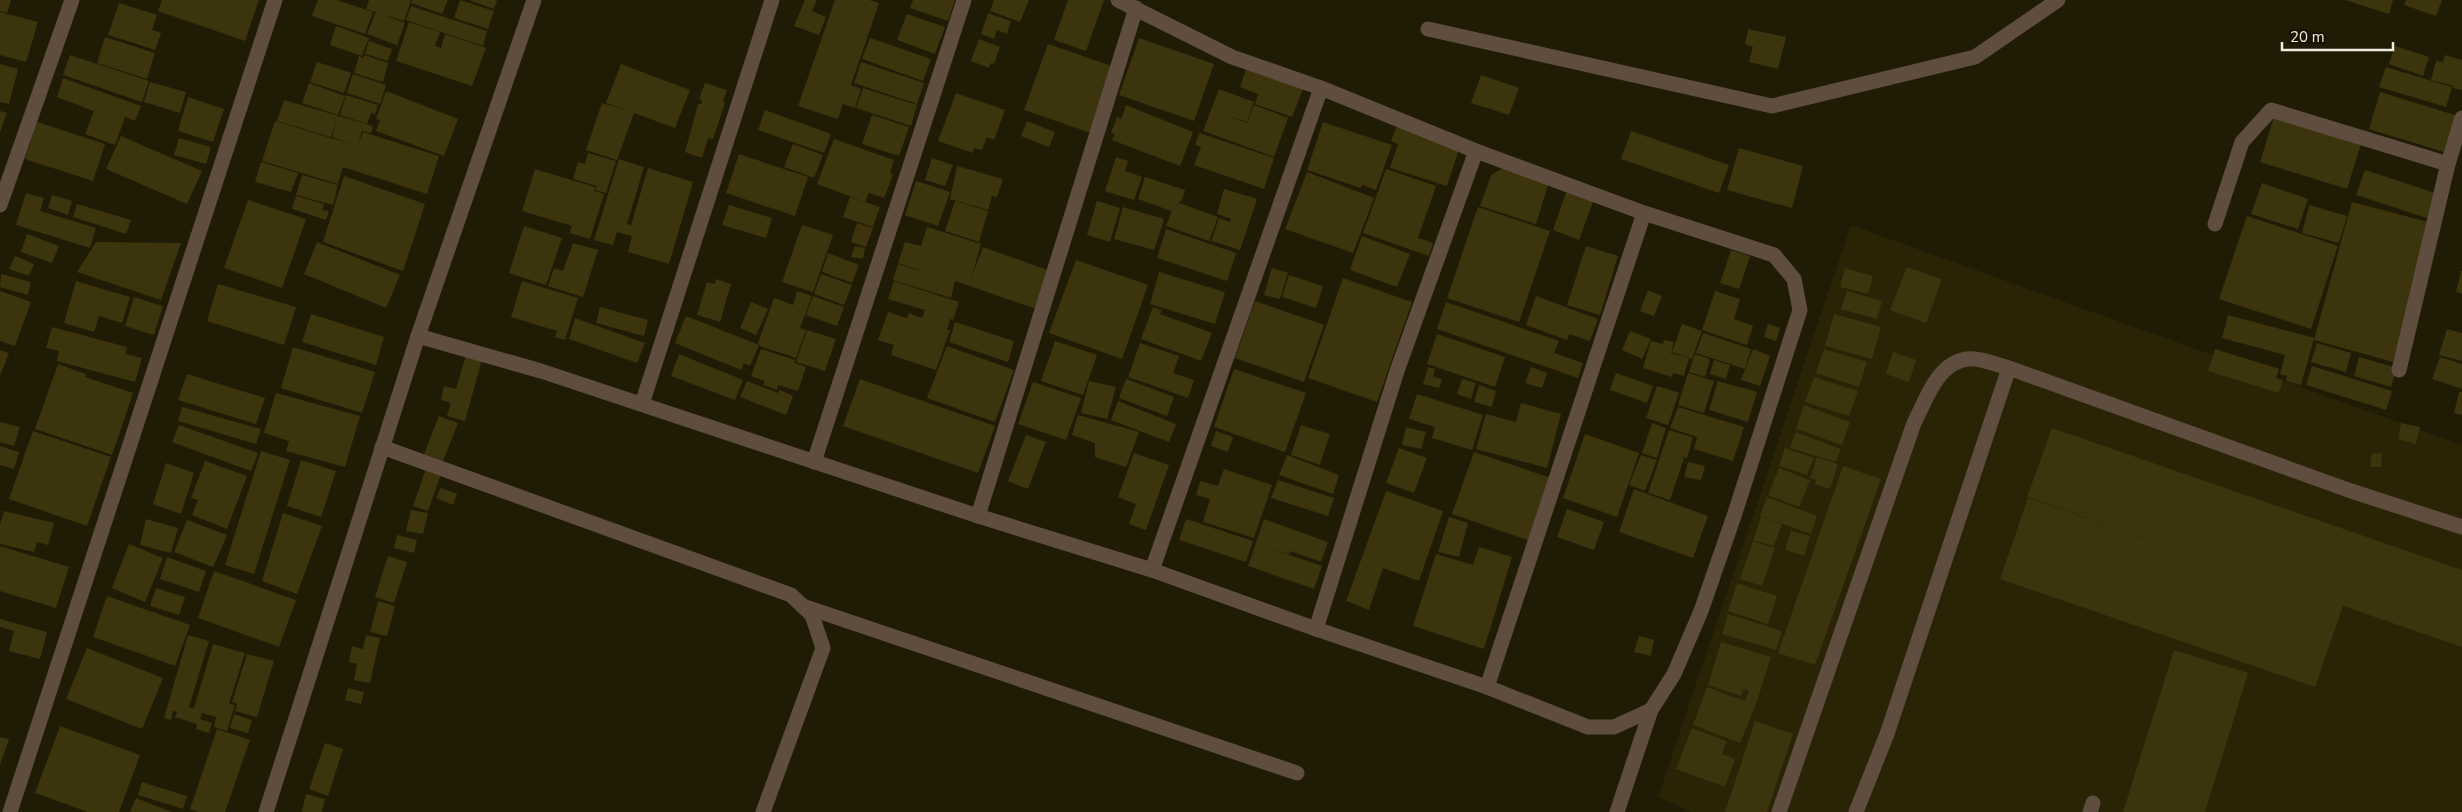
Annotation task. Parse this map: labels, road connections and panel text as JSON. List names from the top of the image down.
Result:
{
  "scale_bar": "20 m"
}
